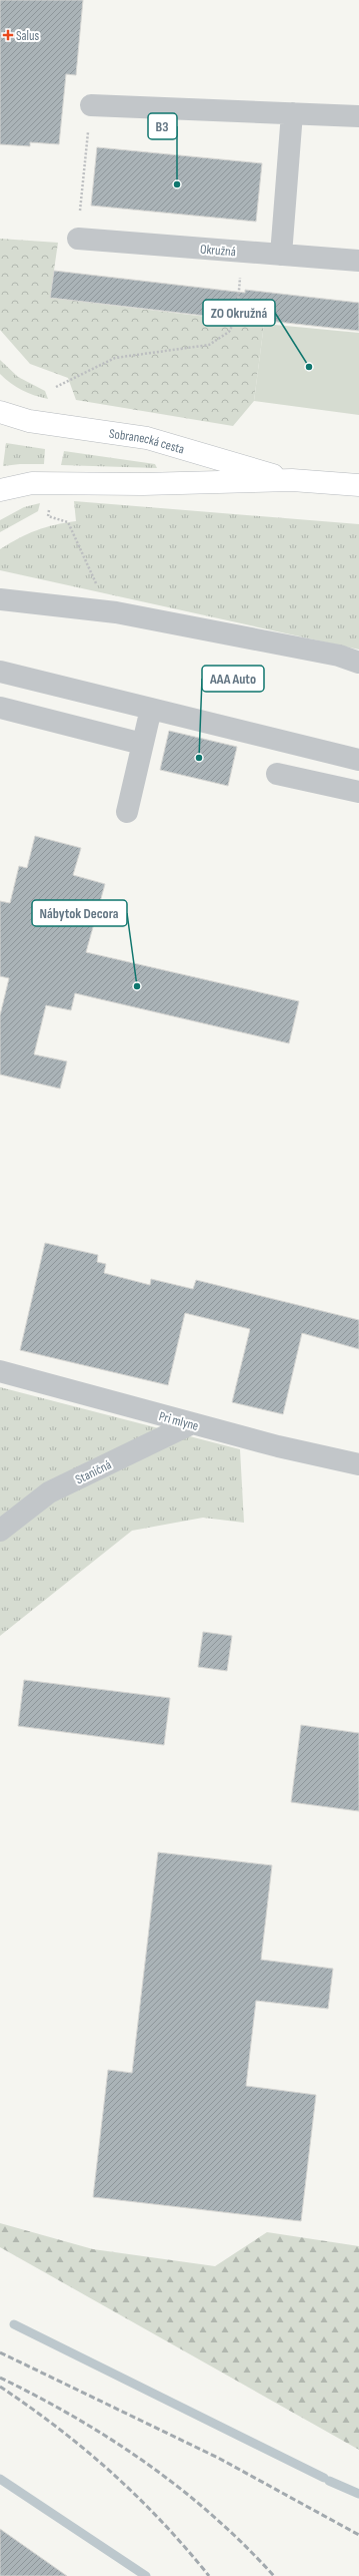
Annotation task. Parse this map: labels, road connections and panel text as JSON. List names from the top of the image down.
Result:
{
  "streets": {
    "main road": ["Sobranecká cesta"],
    "street": ["Okružná", "Pri mlyne", "Staničná"]
  },
  "crossings": [
    ["Pri mlyne", "Staničná"]
  ],
  "places": {
    "health": ["Salus"],
    "other": [
      "B3",
      "ZO Okružná",
      "AAA Auto",
      "Nábytok Decora"
    ]
  }
}
